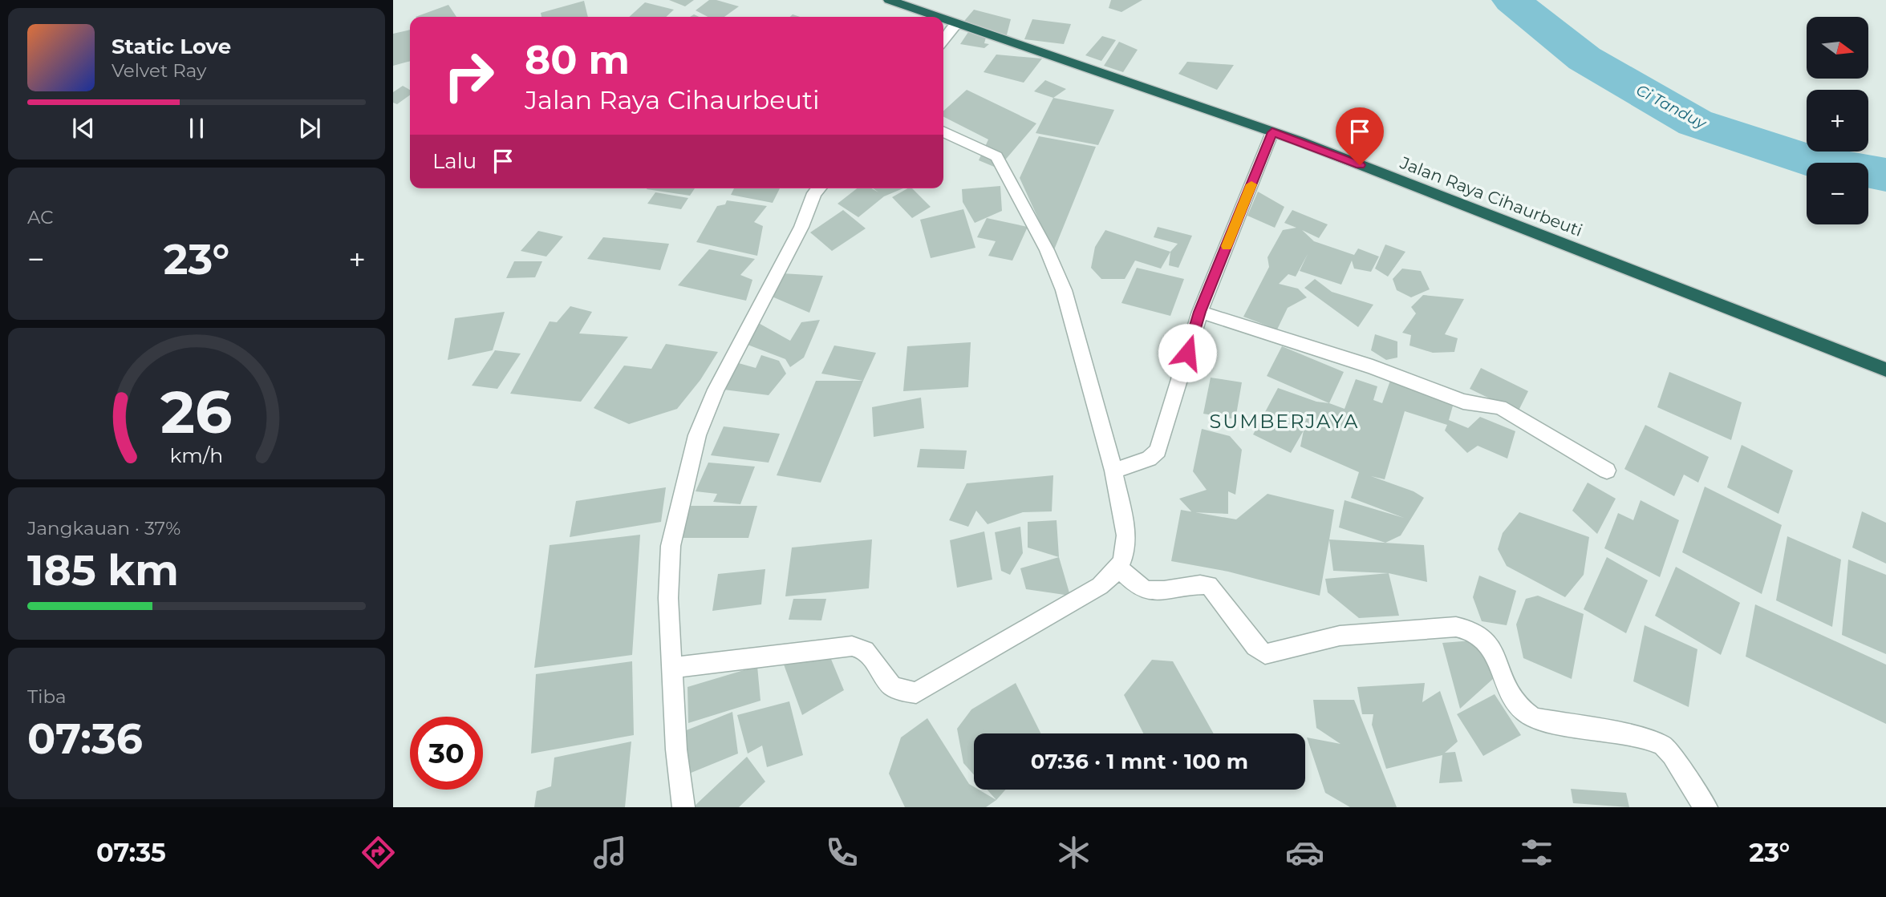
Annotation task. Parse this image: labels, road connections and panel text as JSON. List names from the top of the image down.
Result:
{
  "streets": {
    "highway": ["Jalan Raya Cihaurbeuti"]
  },
  "districts": ["SUMBERJAYA"],
  "water": ["Ci Tanduy"],
  "north": "right",
  "page": {
    "map_buttons": ["+", "−"],
    "turn": ["80 m", "Jalan Raya Cihaurbeuti"],
    "song": ["Static Love", "Velvet Ray"],
    "then": "Lalu",
    "tile": [
      "AC",
      ["Jangkauan · 37%", "185 km"],
      ["Tiba", "07:36"]
    ],
    "heat": ["−", "23°", "+"],
    "limit": "30",
    "trip": "07:36 · 1 mnt · 100 m",
    "tabs": ["07:35", "23°"],
    "gauge": ["26", "km/h"]
  }
}
